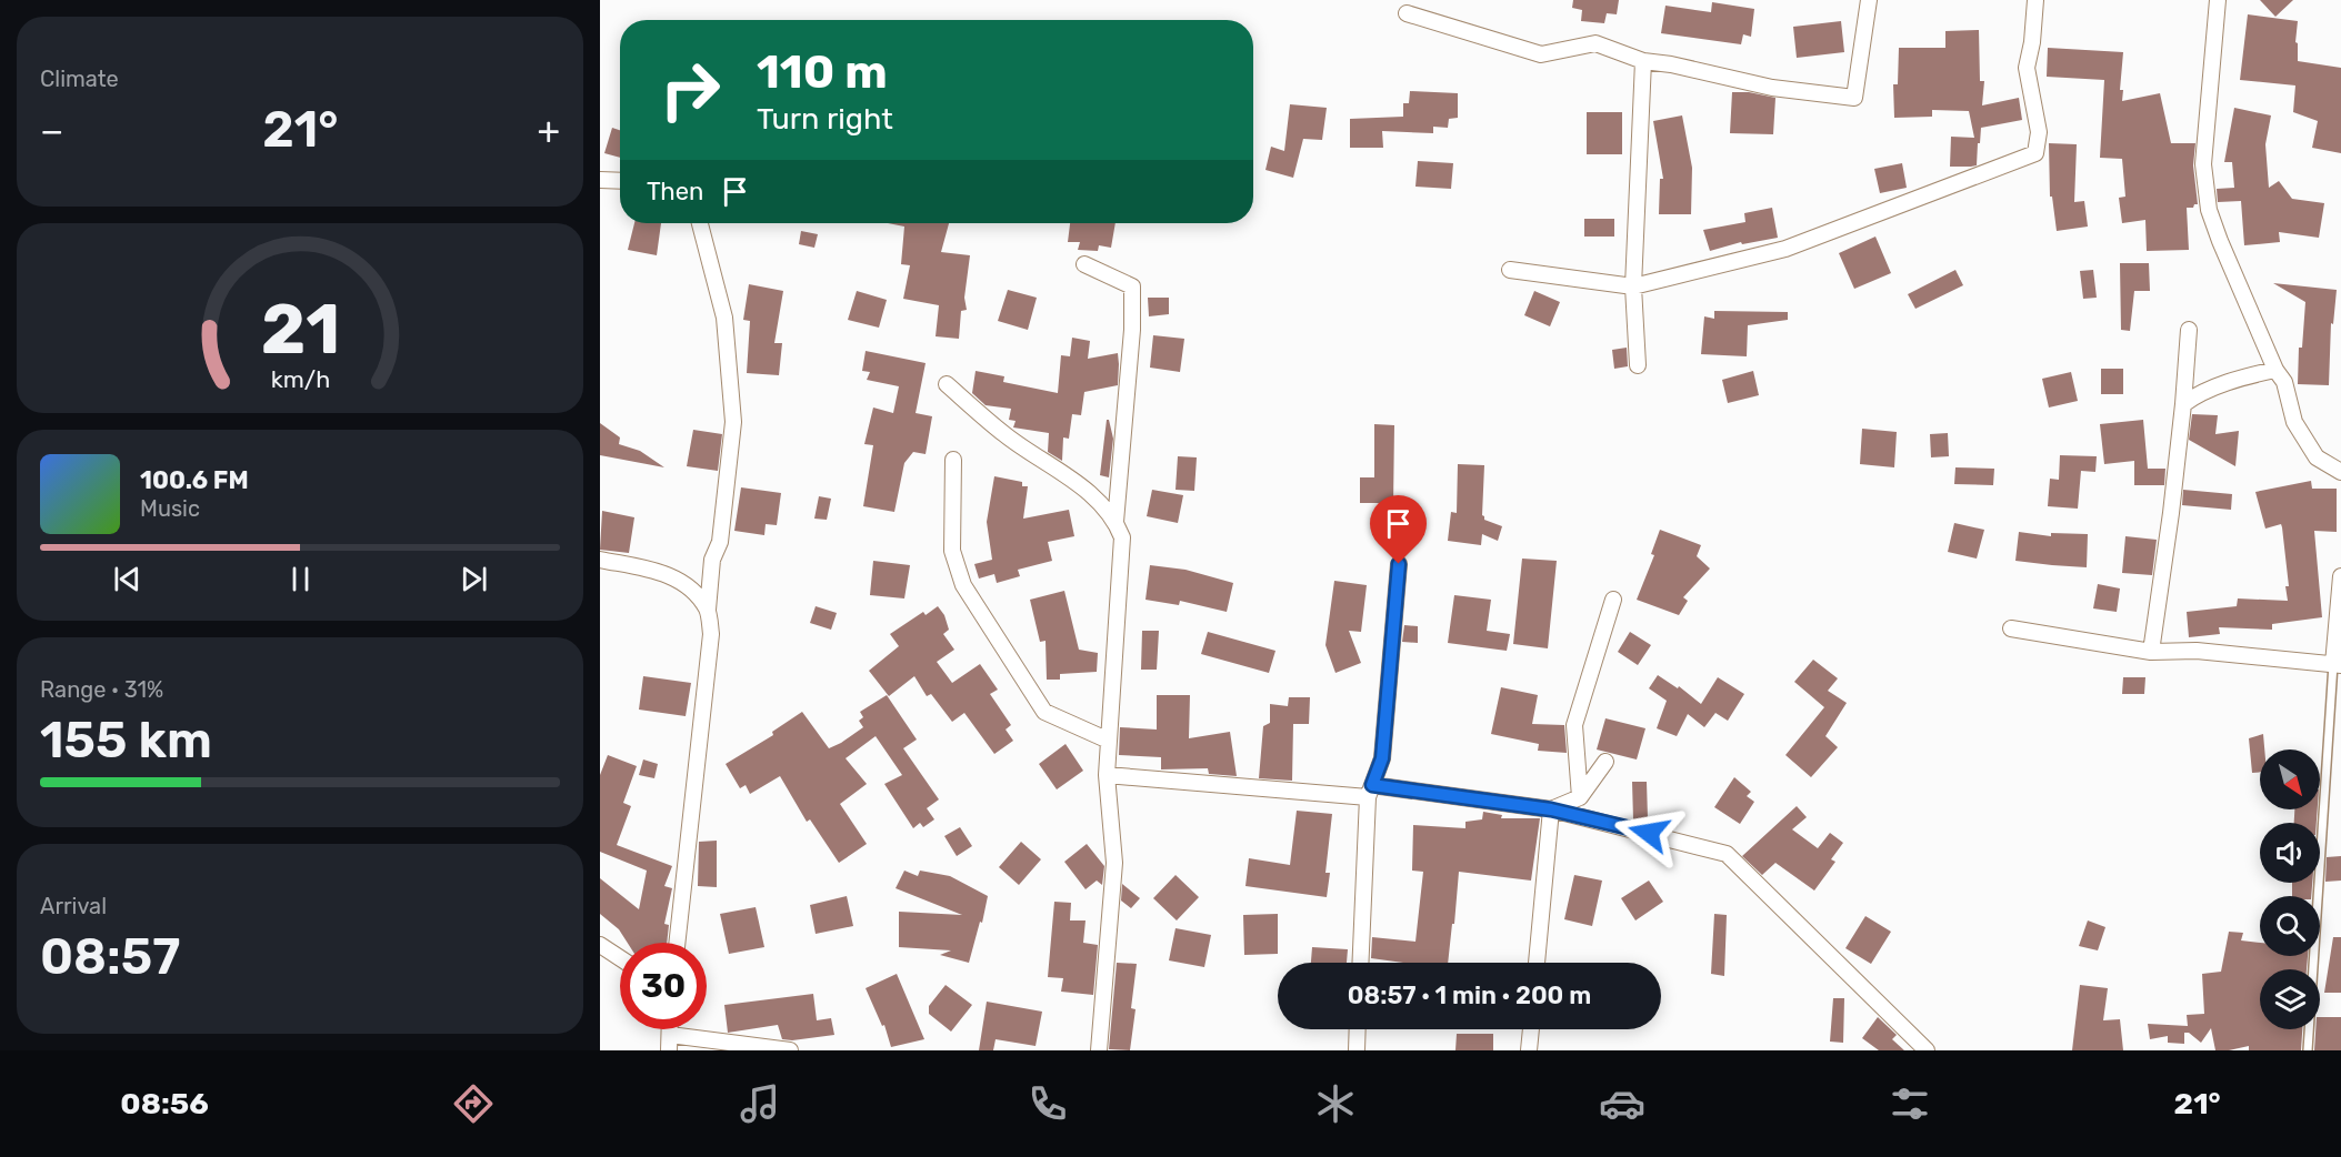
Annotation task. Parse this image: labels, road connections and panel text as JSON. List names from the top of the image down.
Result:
{
  "north": "bottom right",
  "page": {
    "tile": [
      "Climate",
      ["Range · 31%", "155 km"],
      ["Arrival", "08:57"]
    ],
    "turn": ["110 m", "Turn right"],
    "heat": ["−", "21°", "+"],
    "then": "Then",
    "song": ["100.6 FM", "Music"],
    "limit": "30",
    "trip": "08:57 · 1 min · 200 m",
    "tabs": ["08:56", "21°"],
    "gauge": ["21", "km/h"]
  }
}
